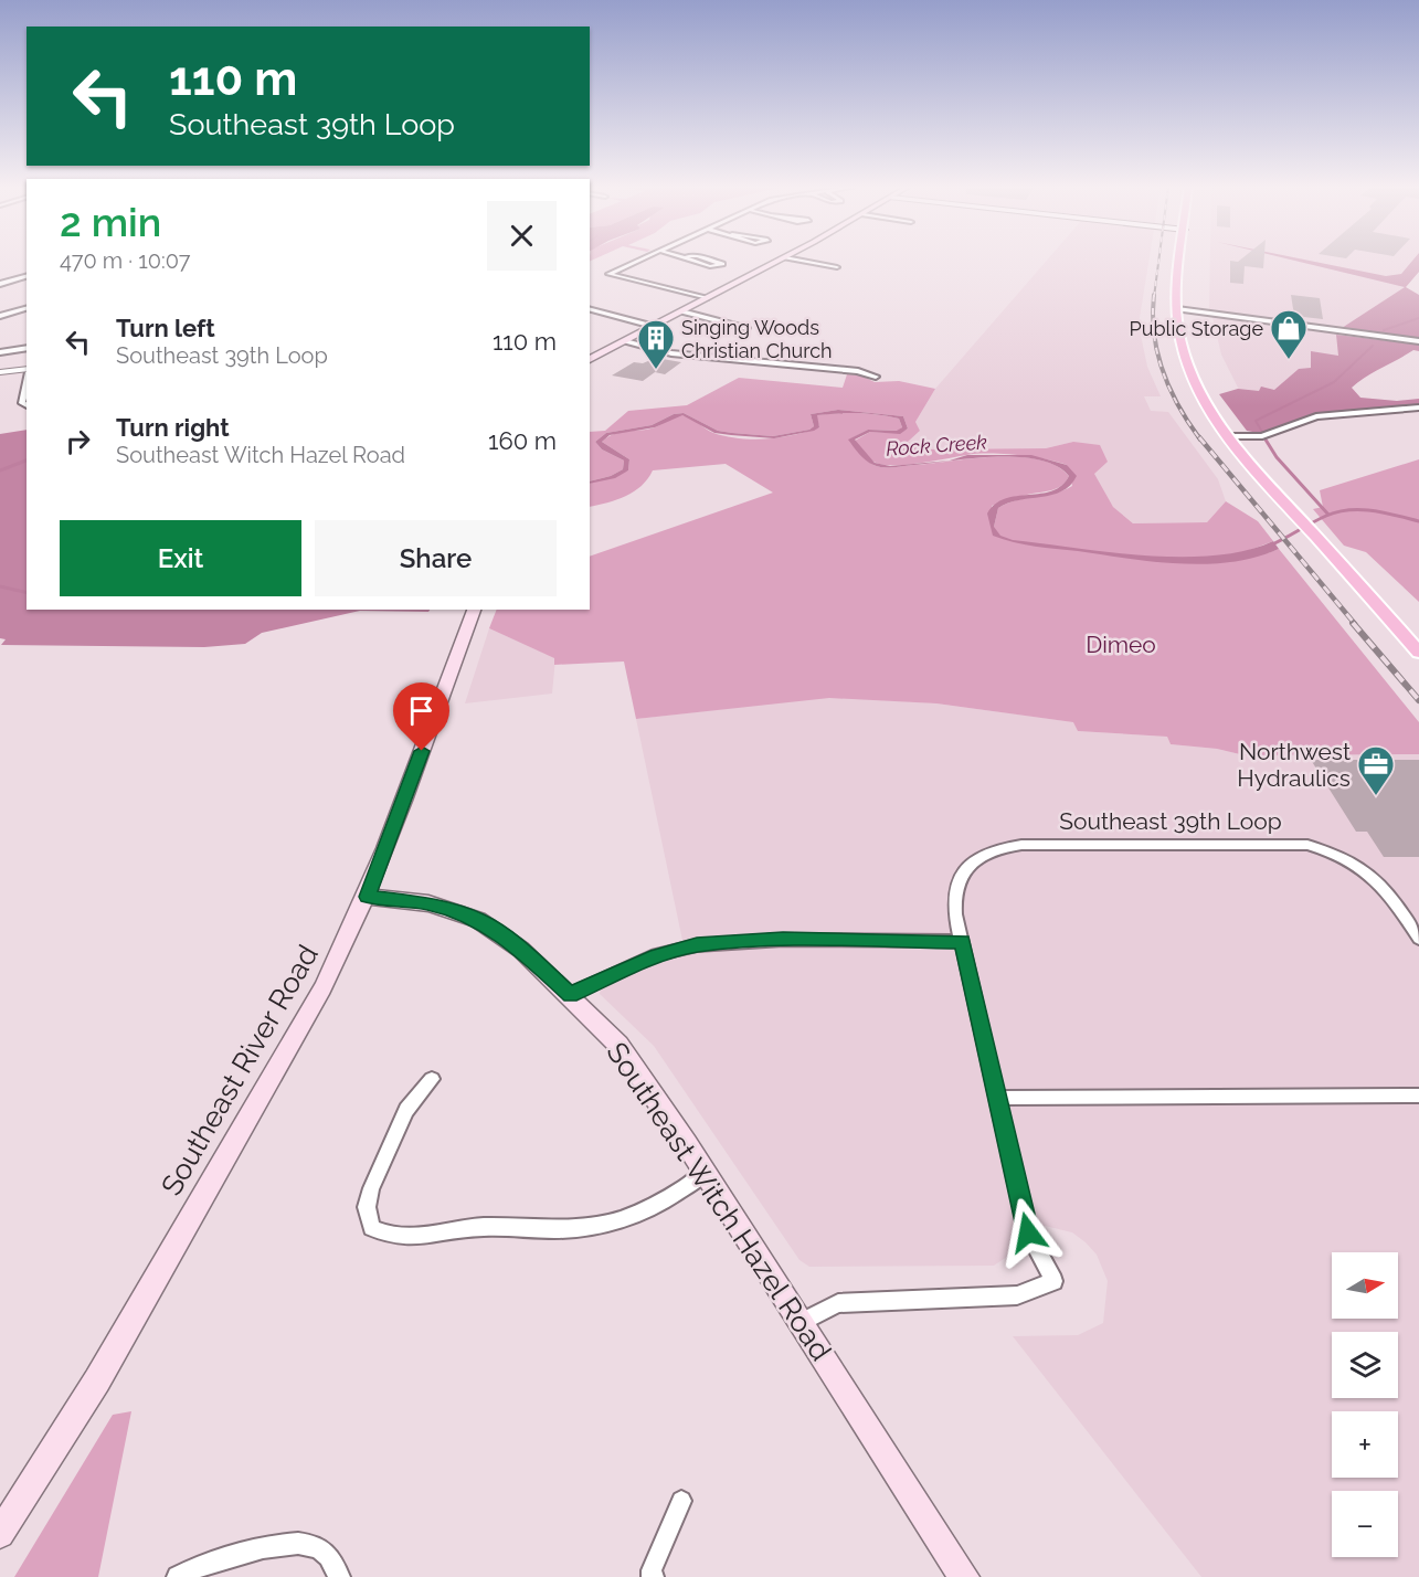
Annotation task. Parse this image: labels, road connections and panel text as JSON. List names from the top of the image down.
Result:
{
  "streets": {
    "main road": ["Southeast River Road", "Southeast Witch Hazel Road"],
    "street": ["Southeast 39th Loop"]
  },
  "crossings": [
    ["Southeast 39th Loop", "Southeast Witch Hazel Road"],
    ["Southeast River Road", "Southeast Witch Hazel Road"]
  ],
  "water": ["Rock Creek"],
  "parks": ["Dimeo"],
  "places": {
    "shop": ["Public Storage"],
    "building": ["Singing Woods Christian Church"],
    "office": ["Northwest Hydraulics"]
  },
  "north": "right",
  "page": {
    "turn": ["110 m", "Southeast 39th Loop"],
    "heading": ["2 min", "470 m · 10:07"],
    "list": [
      {
        "name": "Turn left",
        "note": "Southeast 39th Loop",
        "value": "110 m"
      },
      {
        "name": "Turn right",
        "note": "Southeast Witch Hazel Road",
        "value": "160 m"
      }
    ],
    "buttons": ["Exit", "Share"],
    "map_buttons": ["+", "−"]
  }
}
